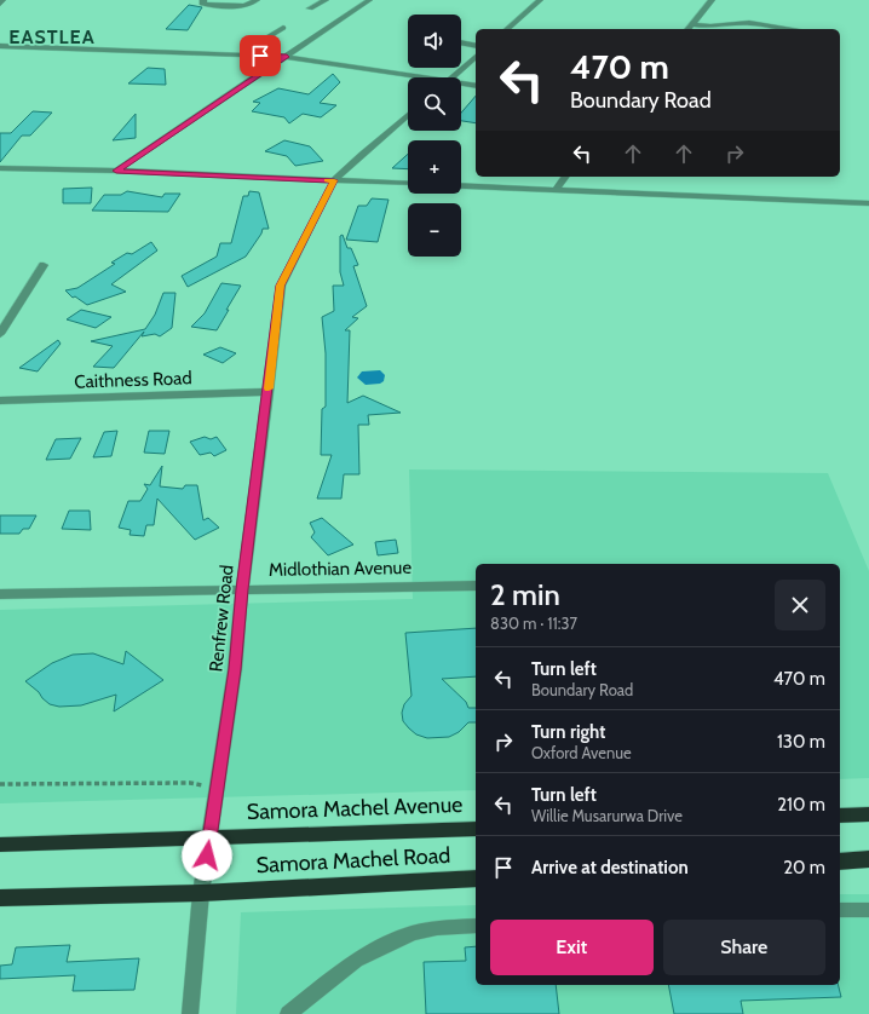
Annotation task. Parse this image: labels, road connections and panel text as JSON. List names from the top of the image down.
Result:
{
  "streets": {
    "highway": ["Samora Machel Avenue", "Samora Machel Road"],
    "street": ["Caithness Road", "Midlothian Avenue", "Renfrew Road"]
  },
  "crossings": [
    ["Caithness Road", "Renfrew Road"],
    ["Midlothian Avenue", "Renfrew Road"],
    ["Renfrew Road", "Samora Machel Avenue"],
    ["Renfrew Road", "Samora Machel Road"]
  ],
  "districts": ["EASTLEA"],
  "page": {
    "map_buttons": ["+", "−"],
    "turn": ["470 m", "Boundary Road"],
    "heading": ["2 min", "830 m · 11:37"],
    "list": [
      {
        "name": "Turn left",
        "note": "Boundary Road",
        "value": "470 m"
      },
      {
        "name": "Turn right",
        "note": "Oxford Avenue",
        "value": "130 m"
      },
      {
        "name": "Turn left",
        "note": "Willie Musarurwa Drive",
        "value": "210 m"
      },
      {
        "name": "Arrive at destination",
        "value": "20 m"
      }
    ],
    "buttons": ["Exit", "Share"]
  }
}
